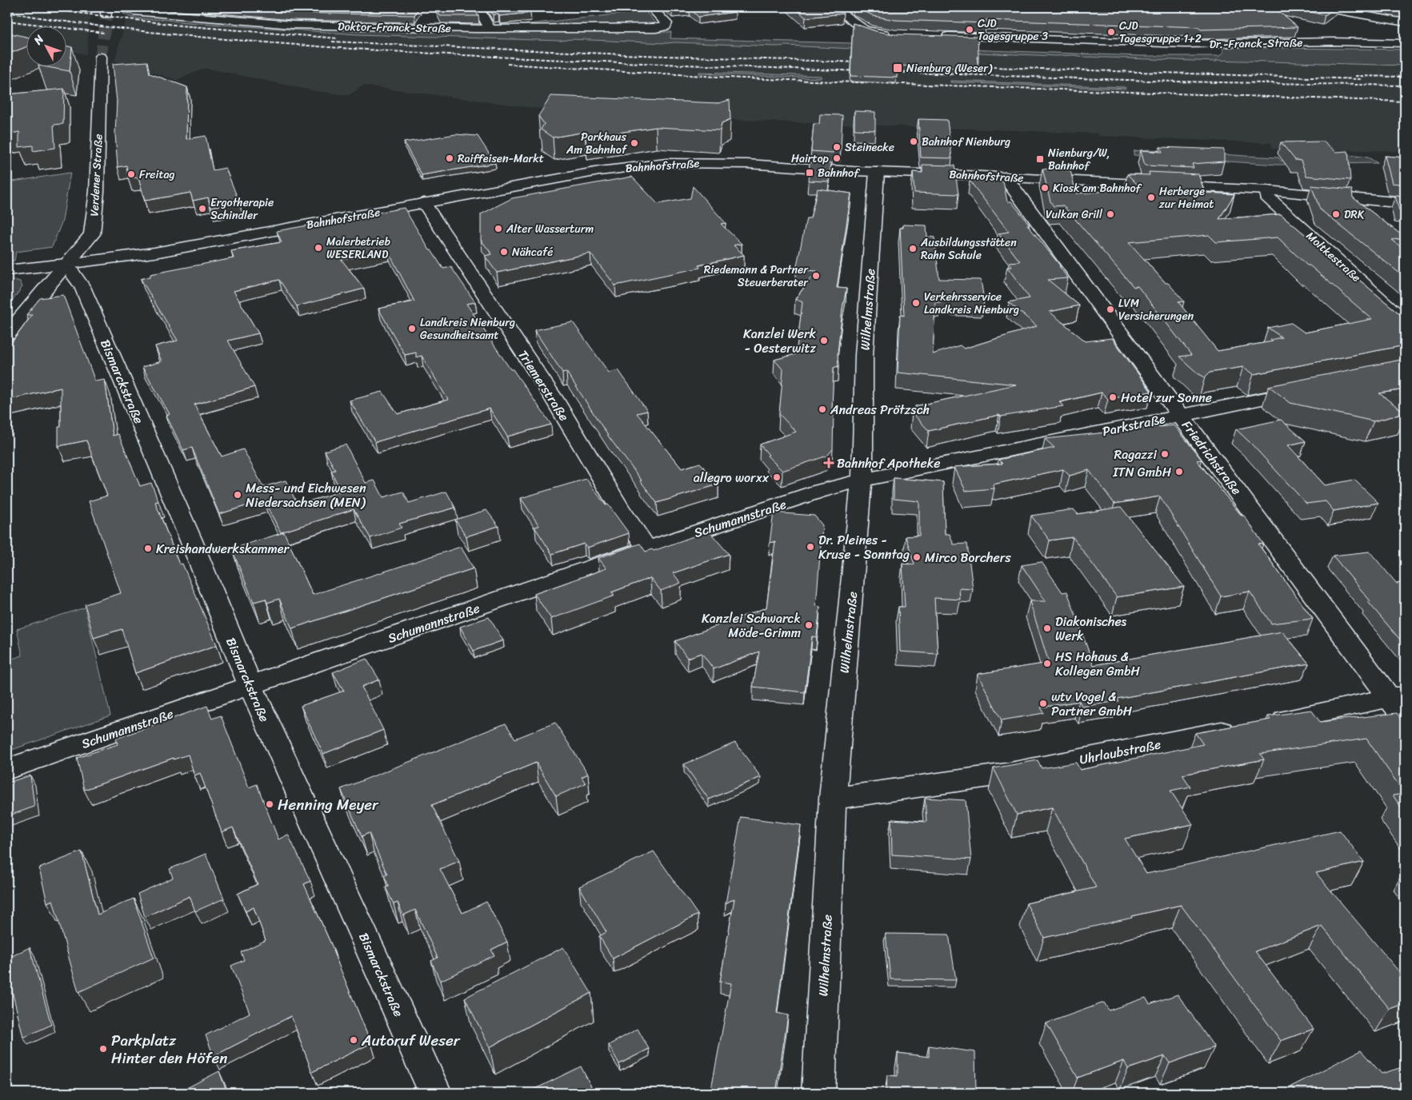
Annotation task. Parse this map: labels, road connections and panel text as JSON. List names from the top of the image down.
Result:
{
  "streets": {
    "street": [
      "Doktor-Franck-Straße",
      "Dr.-Franck-Straße",
      "Bahnhofstraße",
      "Verdener Straße",
      "Moltkestraße",
      "Wilhelmstraße",
      "Bismarckstraße",
      "Triemerstraße",
      "Parkstraße",
      "Friedrichstraße",
      "Schumannstraße",
      "Uhrlaubstraße"
    ]
  },
  "crossings": [
    ["Bahnhofstraße", "Verdener Straße"],
    ["Bahnhofstraße", "Moltkestraße"],
    ["Bahnhofstraße", "Wilhelmstraße"],
    ["Bahnhofstraße", "Bismarckstraße"],
    ["Bahnhofstraße", "Triemerstraße"],
    ["Bahnhofstraße", "Friedrichstraße"],
    ["Verdener Straße", "Bismarckstraße"],
    ["Wilhelmstraße", "Parkstraße"],
    ["Wilhelmstraße", "Schumannstraße"],
    ["Wilhelmstraße", "Uhrlaubstraße"],
    ["Bismarckstraße", "Schumannstraße"],
    ["Triemerstraße", "Schumannstraße"],
    ["Parkstraße", "Friedrichstraße"],
    ["Parkstraße", "Schumannstraße"],
    ["Friedrichstraße", "Uhrlaubstraße"]
  ],
  "places": {
    "other": [
      "CJD Tagesgruppe 3",
      "CJD Tagesgruppe 1+2",
      "Bahnhof Nienburg",
      "Parkhaus Am Bahnhof",
      "Steinecke",
      "Raiffeisen-Markt",
      "Hairtop",
      "Freitag",
      "Kiosk am Bahnhof",
      "Herberge zur Heimat",
      "Ergotherapie Schindler",
      "Vulkan Grill",
      "DRK",
      "Alter Wasserturm",
      "Malerbetrieb WESERLAND",
      "Ausbildungsstätten Rahn Schule",
      "Nähcafé",
      "Riedemann & Partner Steuerberater",
      "Verkehrsservice Landkreis Nienburg",
      "LVM Versicherungen",
      "Landkreis Nienburg Gesundheitsamt",
      "Kanzlei Werk - Oesterwitz",
      "Hotel zur Sonne",
      "Andreas Prötzsch",
      "Ragazzi",
      "ITN GmbH",
      "allegro worxx",
      "Mess- und Eichwesen Niedersachsen (MEN)",
      "Dr. Pleines - Kruse - Sonntag",
      "Kreishandwerkskammer",
      "Mirco Borchers",
      "Kanzlei Schwarck Möde-Grimm",
      "Diakonisches Werk",
      "HS Hohaus & Kollegen GmbH",
      "wtv Vogel & Partner GmbH",
      "Henning Meyer",
      "Autoruf Weser",
      "Parkplatz Hinter den Höfen"
    ],
    "transit": ["Nienburg (Weser)", "Nienburg/W, Bahnhof", "Bahnhof"],
    "health": ["Bahnhof Apotheke"]
  },
  "north": "top left"
}
